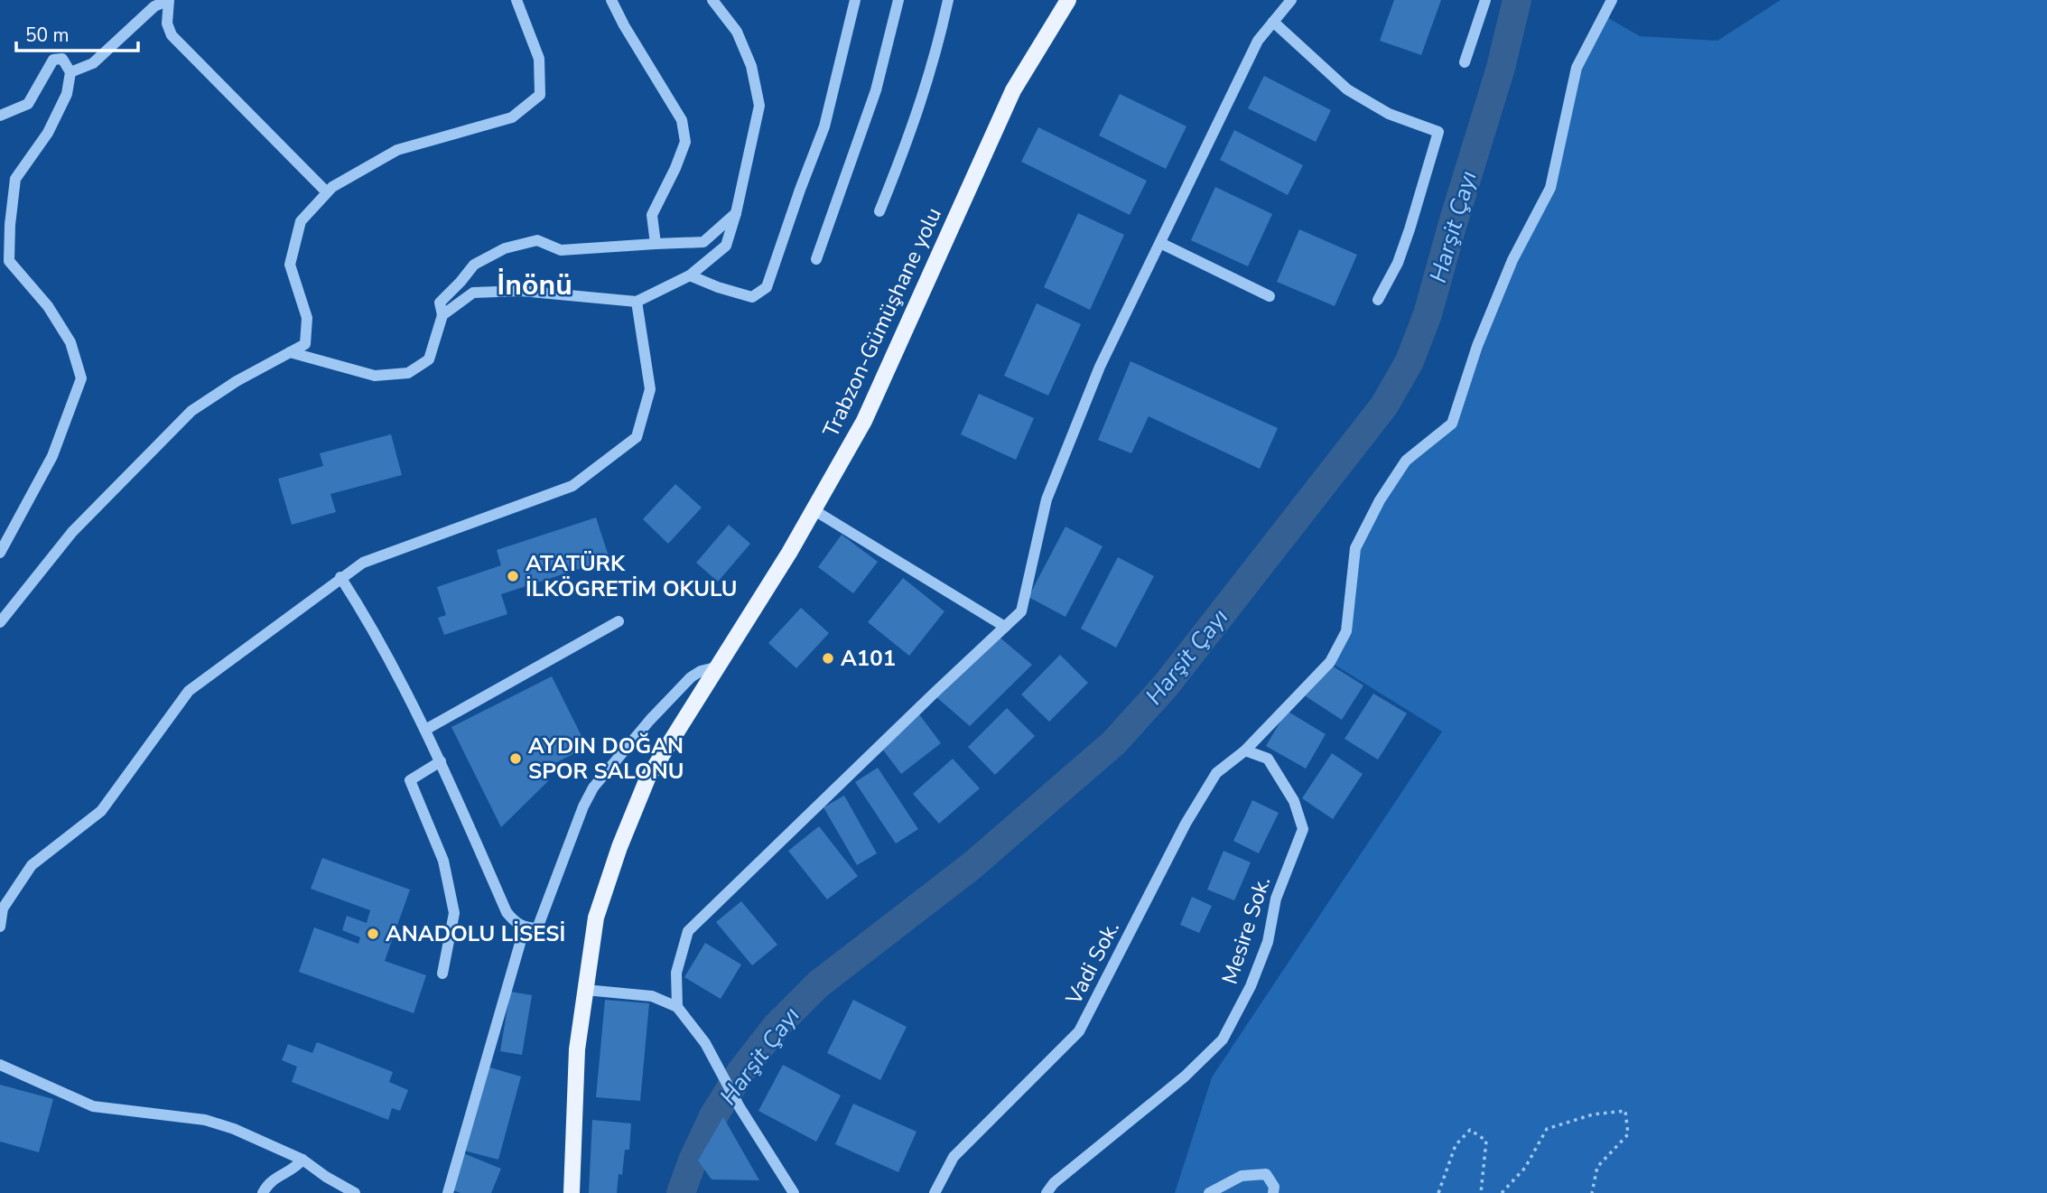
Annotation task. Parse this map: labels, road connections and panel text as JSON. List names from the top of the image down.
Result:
{
  "streets": {
    "main road": ["Trabzon-Gümüşhane yolu"],
    "street": ["Mesire Sok.", "Vadi Sok."]
  },
  "crossings": [
    ["Mesire Sok.", "Vadi Sok."]
  ],
  "districts": ["İnönü"],
  "water": ["Harşit Çayı"],
  "places": [
    "ATATÜRK İLKÖGRETİM OKULU",
    "A101",
    "AYDIN DOĞAN SPOR SALONU",
    "ANADOLU LİSESİ"
  ],
  "scale_bar": "50 m"
}
